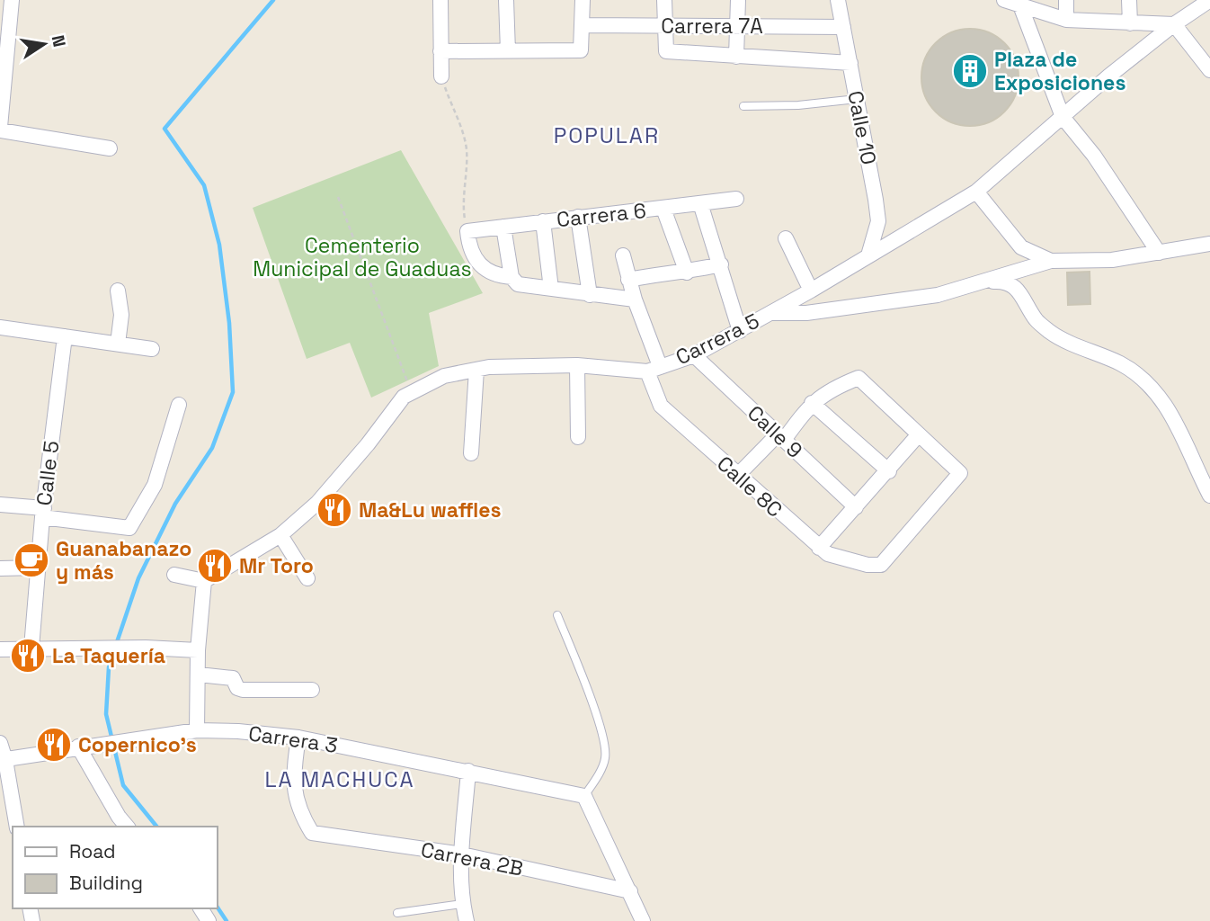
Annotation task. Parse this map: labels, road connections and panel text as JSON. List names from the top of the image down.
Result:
{
  "streets": {
    "street": [
      "Carrera 7A",
      "Calle 10",
      "Carrera 6",
      "Carrera 5",
      "Calle 9",
      "Calle 5",
      "Calle 8C",
      "Carrera 3",
      "Carrera 2B"
    ]
  },
  "crossings": [
    ["Carrera 7A", "Calle 10"],
    ["Calle 10", "Carrera 5"],
    ["Carrera 5", "Calle 9"],
    ["Carrera 5", "Calle 8C"],
    ["Carrera 3", "Carrera 2B"]
  ],
  "districts": ["POPULAR", "LA MACHUCA"],
  "parks": ["Cementerio Municipal de Guaduas"],
  "places": {
    "building": ["Plaza de Exposiciones"],
    "restaurant": [
      "Ma&Lu waffles",
      "Mr Toro",
      "La Taquería",
      "Copernico's"
    ],
    "cafe": ["Guanabanazo y más"]
  },
  "legend": ["Road", "Building"],
  "north": "right"
}
